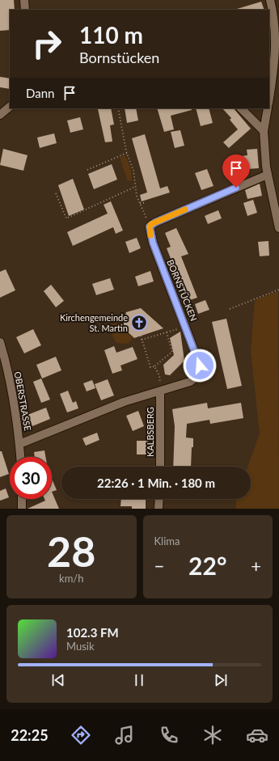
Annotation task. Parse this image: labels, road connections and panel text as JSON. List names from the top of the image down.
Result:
{
  "streets": {
    "street": ["BORNSTÜCKEN", "OBERSTRASSE", "KALBSBERG"]
  },
  "crossings": [
    ["BORNSTÜCKEN", "OBERSTRASSE"],
    ["BORNSTÜCKEN", "KALBSBERG"]
  ],
  "places": {
    "church": ["Kirchengemeinde St. Martin"]
  },
  "page": {
    "turn": ["110 m", "Bornstücken"],
    "then": "Dann",
    "limit": "30",
    "trip": "22:26 · 1 Min. · 180 m",
    "tile": [
      ["28", "km/h"],
      "Klima"
    ],
    "heat": ["−", "22°", "+"],
    "song": ["102.3 FM", "Musik"],
    "tabs": "22:25"
  }
}
